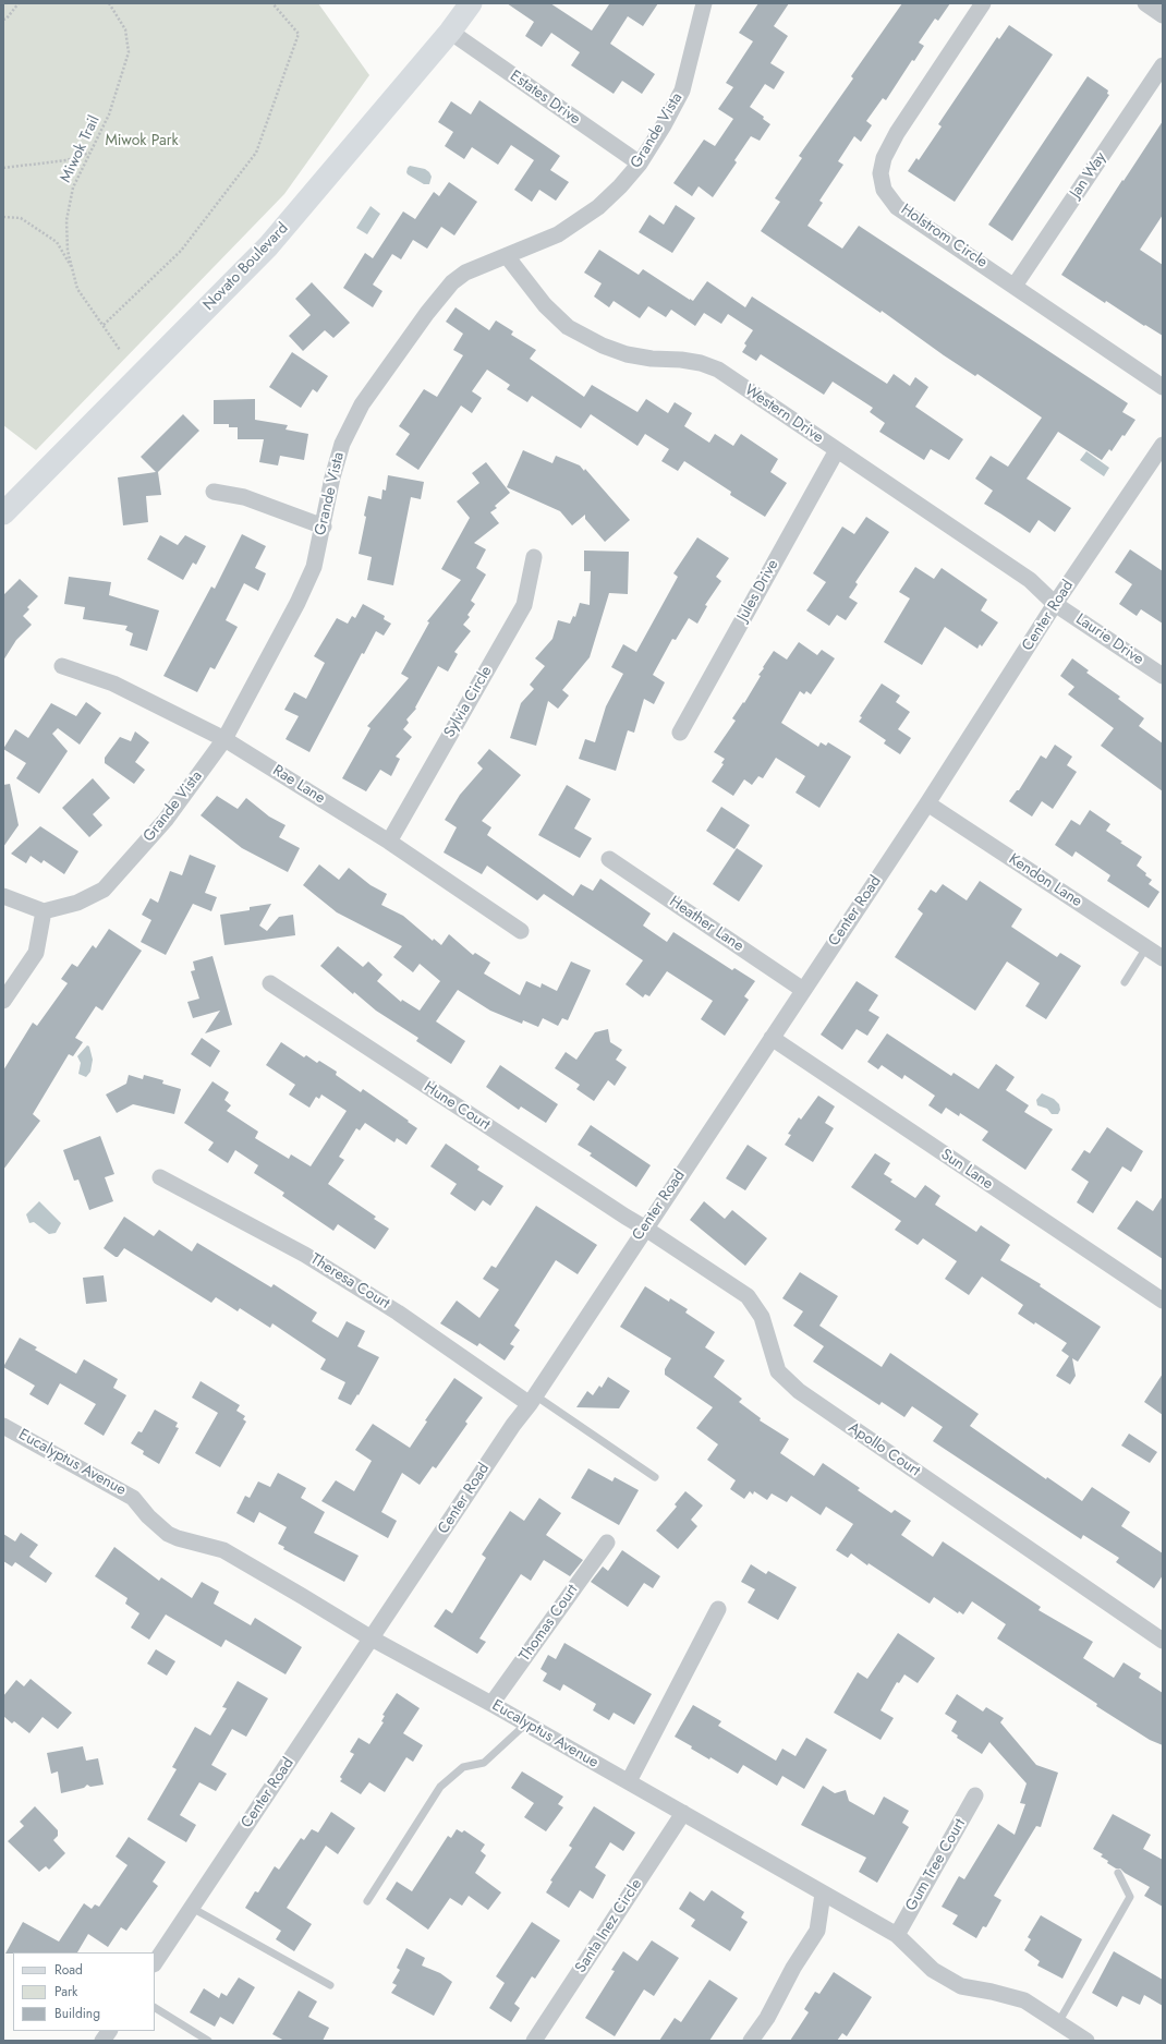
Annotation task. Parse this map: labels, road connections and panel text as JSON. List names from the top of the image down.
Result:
{
  "streets": {
    "main road": ["Novato Boulevard"],
    "street": [
      "Estates Drive",
      "Grande Vista",
      "Jan Way",
      "Holstrom Circle",
      "Western Drive",
      "Jules Drive",
      "Center Road",
      "Laurie Drive",
      "Sylvia Circle",
      "Rae Lane",
      "Kendon Lane",
      "Heather Lane",
      "Hune Court",
      "Sun Lane",
      "Theresa Court",
      "Apollo Court",
      "Eucalyptus Avenue",
      "Thomas Court",
      "Gum Tree Court",
      "Santa Inez Circle"
    ],
    "path": ["Miwok Trail"]
  },
  "crossings": [
    ["Estates Drive", "Grande Vista"],
    ["Estates Drive", "Novato Boulevard"],
    ["Grande Vista", "Western Drive"],
    ["Grande Vista", "Rae Lane"],
    ["Jan Way", "Holstrom Circle"],
    ["Western Drive", "Jules Drive"],
    ["Western Drive", "Center Road"],
    ["Western Drive", "Laurie Drive"],
    ["Center Road", "Laurie Drive"],
    ["Center Road", "Kendon Lane"],
    ["Center Road", "Heather Lane"],
    ["Center Road", "Hune Court"],
    ["Center Road", "Sun Lane"],
    ["Center Road", "Theresa Court"],
    ["Center Road", "Apollo Court"],
    ["Center Road", "Eucalyptus Avenue"],
    ["Sylvia Circle", "Rae Lane"],
    ["Hune Court", "Apollo Court"],
    ["Eucalyptus Avenue", "Thomas Court"],
    ["Eucalyptus Avenue", "Gum Tree Court"],
    ["Eucalyptus Avenue", "Santa Inez Circle"]
  ],
  "parks": ["Miwok Park"],
  "legend": ["Road", "Park", "Building"]
}
